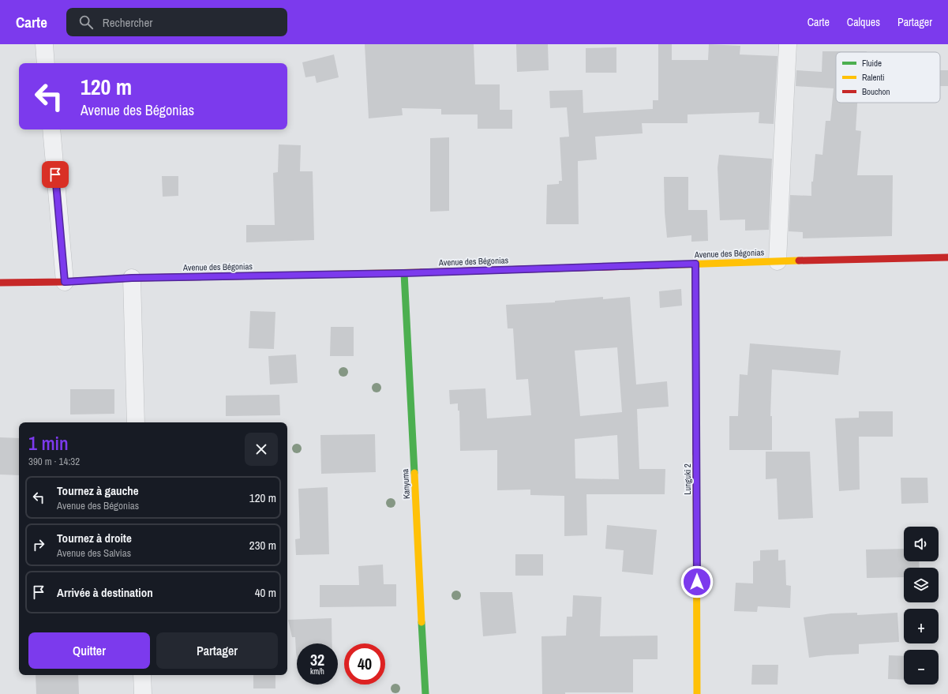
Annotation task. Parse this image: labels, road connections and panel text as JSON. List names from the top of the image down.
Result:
{
  "streets": {
    "street": ["Avenue des Bégonias", "Lunguki 2", "Kanyuma"]
  },
  "crossings": [
    ["Avenue des Bégonias", "Lunguki 2"],
    ["Avenue des Bégonias", "Kanyuma"]
  ],
  "legend": ["Fluide", "Ralenti", "Bouchon"],
  "page": {
    "header": "Carte",
    "search": "Rechercher",
    "nav": ["Carte", "Calques", "Partager"],
    "turn": ["120 m", "Avenue des Bégonias"],
    "heading": ["1 min", "390 m · 14:32"],
    "list": [
      {
        "name": "Tournez à gauche",
        "note": "Avenue des Bégonias",
        "value": "120 m"
      },
      {
        "name": "Tournez à droite",
        "note": "Avenue des Salvias",
        "value": "230 m"
      },
      {
        "name": "Arrivée à destination",
        "value": "40 m"
      }
    ],
    "map_buttons": ["+", "−"],
    "buttons": ["Quitter", "Partager"],
    "speed": "32 km/h",
    "limit": "40"
  }
}
